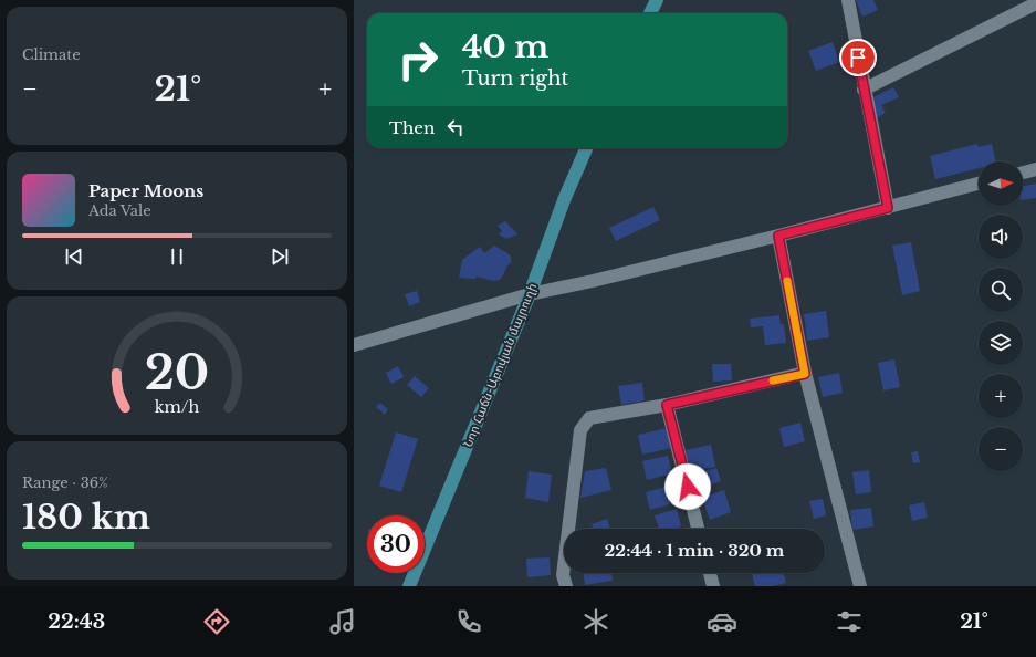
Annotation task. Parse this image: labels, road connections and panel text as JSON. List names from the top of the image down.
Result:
{
  "streets": {
    "main road": ["Նոր Հաճն-Աբովյան մայրուղի"]
  },
  "north": "right",
  "page": {
    "tile": [
      "Climate",
      ["Range · 36%", "180 km"]
    ],
    "turn": ["40 m", "Turn right"],
    "heat": ["−", "21°", "+"],
    "then": "Then",
    "map_buttons": ["+", "−"],
    "song": ["Paper Moons", "Ada Vale"],
    "limit": "30",
    "trip": "22:44 · 1 min · 320 m",
    "tabs": ["22:43", "21°"],
    "gauge": ["20", "km/h"]
  }
}
